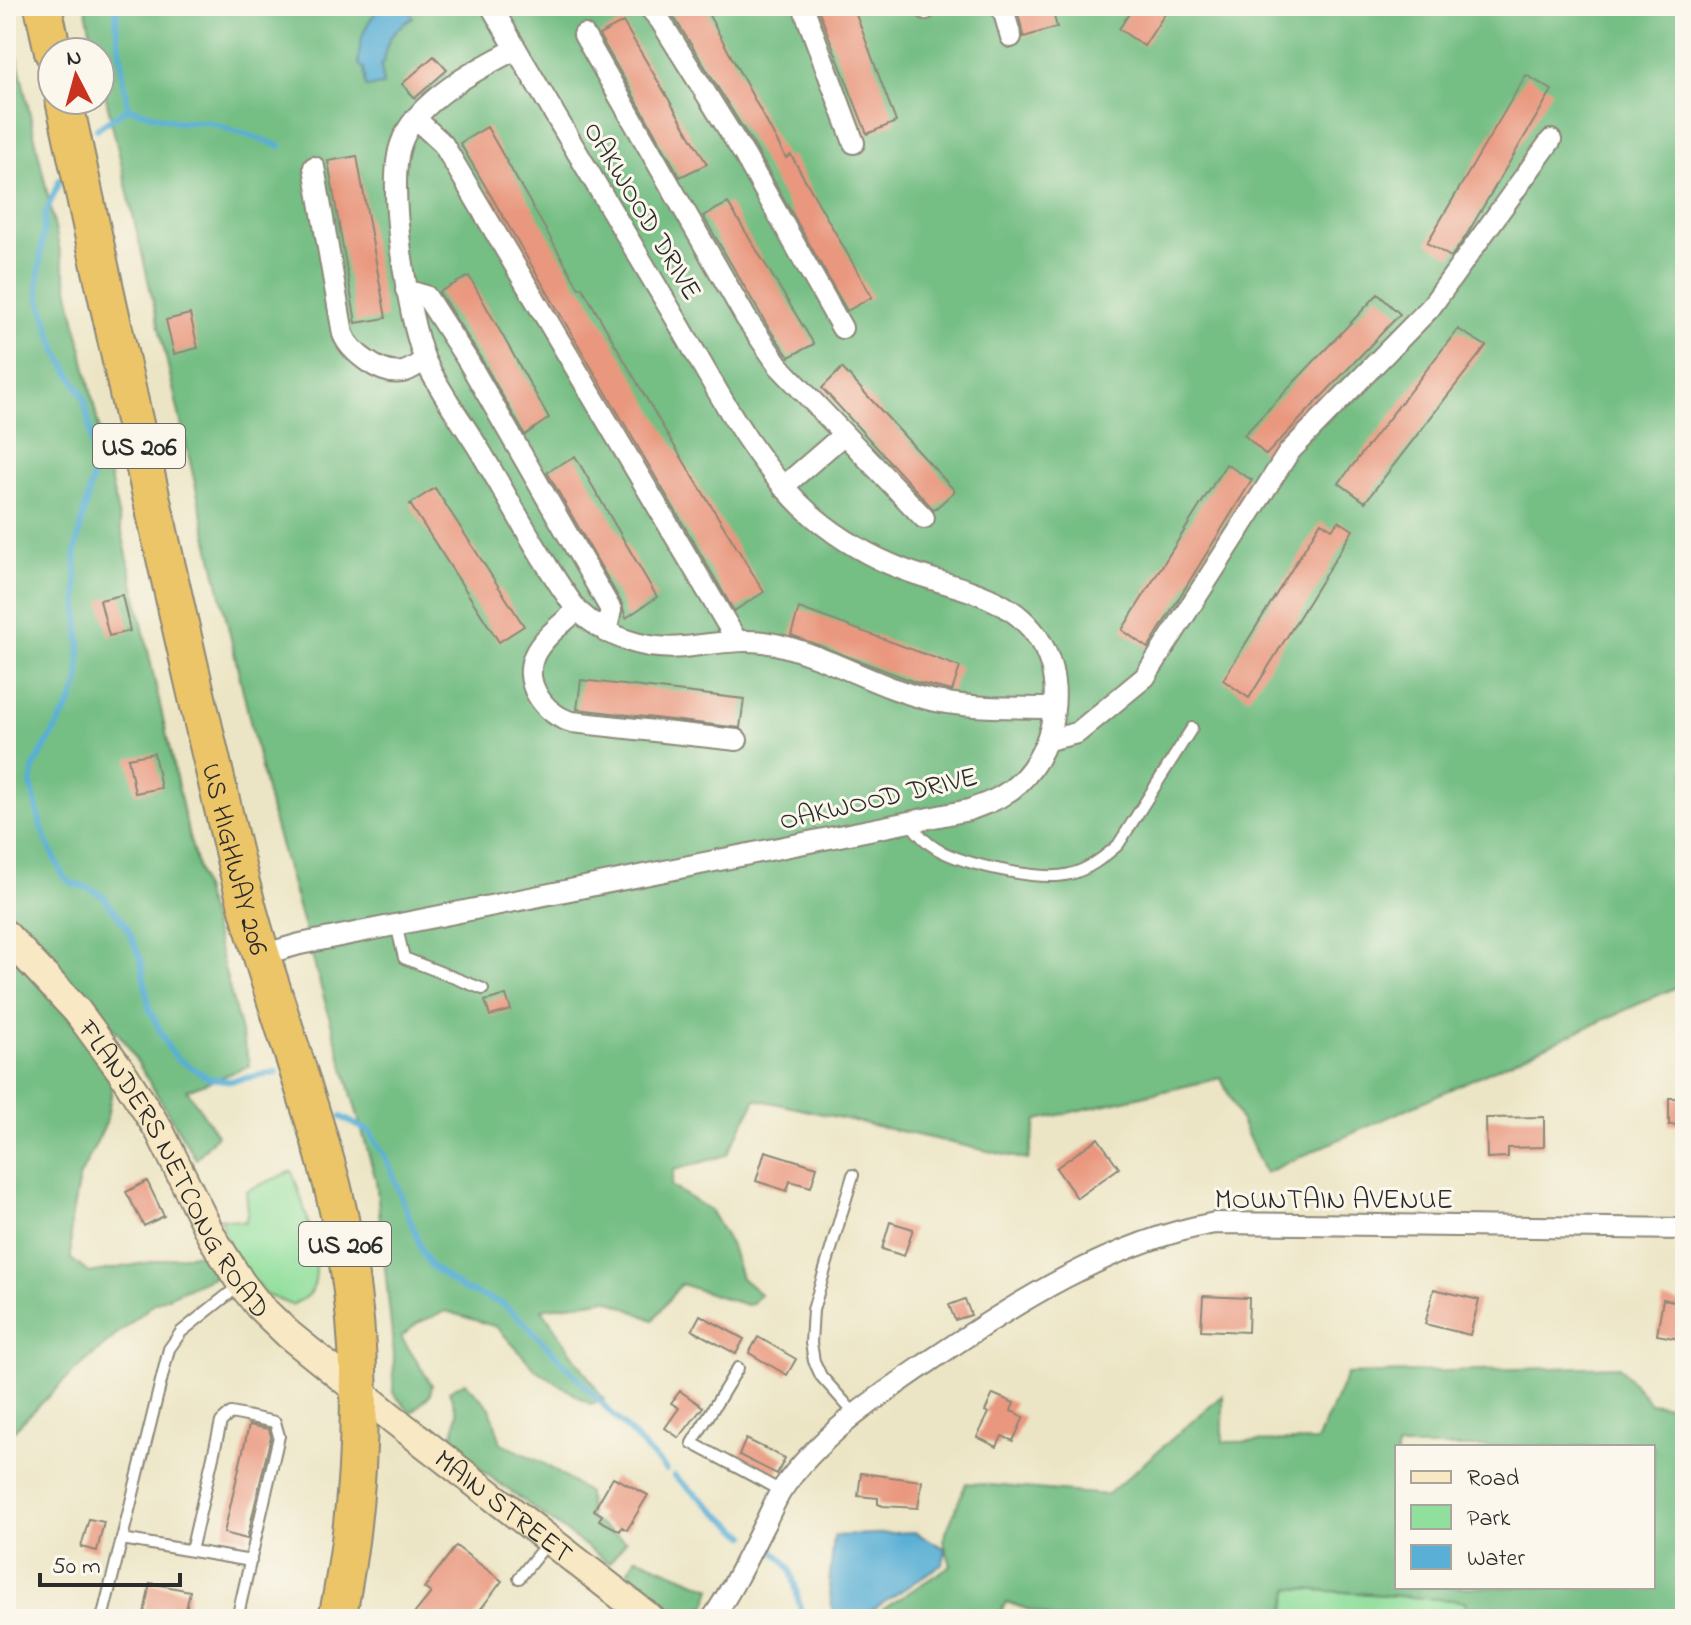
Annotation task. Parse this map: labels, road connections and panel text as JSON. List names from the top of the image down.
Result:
{
  "streets": {
    "highway": ["US 206", "US HIGHWAY 206"],
    "main road": ["FLANDERS NETCONG ROAD", "MAIN STREET"],
    "street": ["OAKWOOD DRIVE", "MOUNTAIN AVENUE"]
  },
  "crossings": [
    ["OAKWOOD DRIVE", "US HIGHWAY 206"],
    ["US HIGHWAY 206", "FLANDERS NETCONG ROAD"],
    ["US HIGHWAY 206", "MAIN STREET"],
    ["FLANDERS NETCONG ROAD", "MAIN STREET"]
  ],
  "legend": ["Road", "Park", "Water"],
  "scale_bar": "50 m",
  "north": "top"
}
